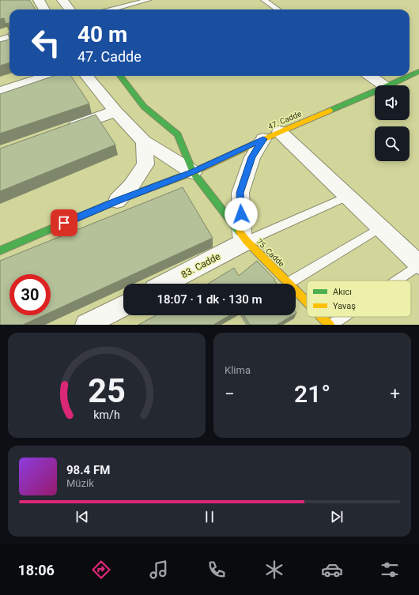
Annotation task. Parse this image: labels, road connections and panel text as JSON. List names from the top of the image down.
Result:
{
  "streets": {
    "street": ["47. Cadde", "75. Cadde", "83. Cadde"]
  },
  "crossings": [
    ["47. Cadde", "75. Cadde"],
    ["75. Cadde", "83. Cadde"]
  ],
  "legend": ["Akıcı", "Yavaş"],
  "page": {
    "turn": ["40 m", "47. Cadde"],
    "limit": "30",
    "trip": "18:07 · 1 dk · 130 m",
    "tile": "Klima",
    "heat": ["−", "21°", "+"],
    "song": ["98.4 FM", "Müzik"],
    "tabs": "18:06",
    "gauge": ["25", "km/h"]
  }
}
